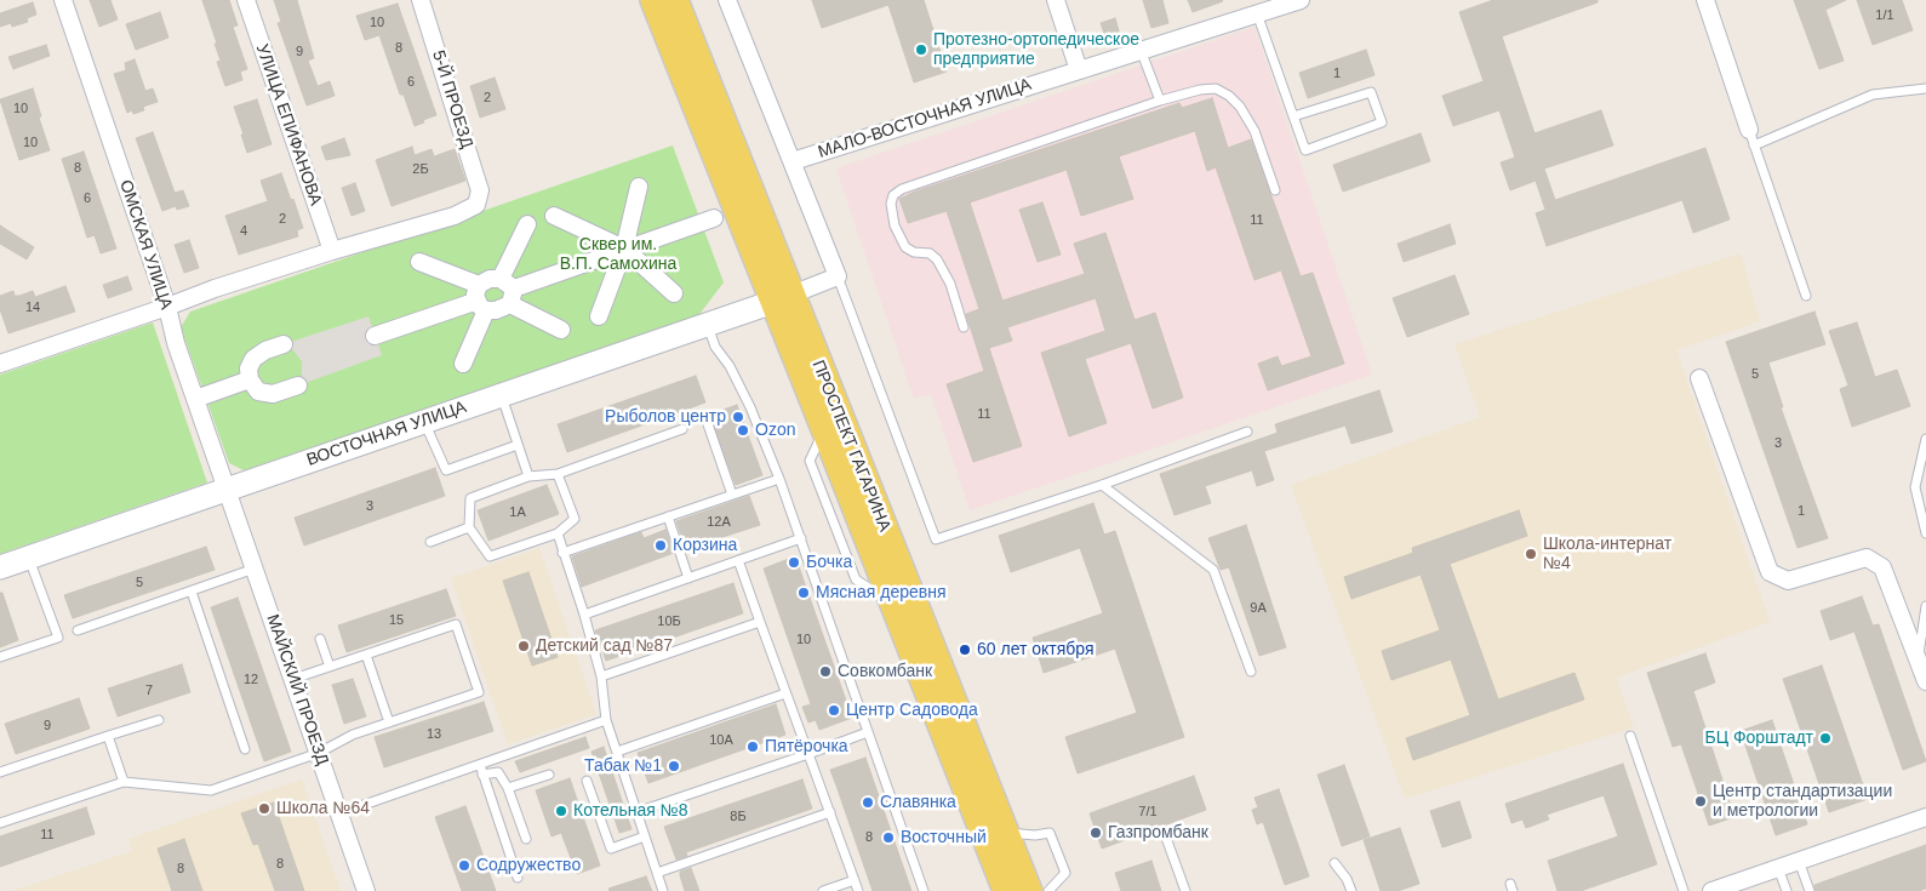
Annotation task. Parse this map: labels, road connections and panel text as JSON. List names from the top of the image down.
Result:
{
  "streets": {
    "main road": ["ВОСТОЧНАЯ УЛИЦА", "ПРОСПЕКТ ГАГАРИНА"],
    "street": [
      "5-Й ПРОЕЗД",
      "МАЛО-ВОСТОЧНАЯ УЛИЦА",
      "УЛИЦА ЕПИФАНОВА",
      "ОМСКАЯ УЛИЦА",
      "МАЙСКИЙ ПРОЕЗД"
    ]
  },
  "crossings": [
    ["5-Й ПРОЕЗД", "УЛИЦА ЕПИФАНОВА"],
    ["ОМСКАЯ УЛИЦА", "ВОСТОЧНАЯ УЛИЦА"],
    ["ОМСКАЯ УЛИЦА", "МАЙСКИЙ ПРОЕЗД"],
    ["ВОСТОЧНАЯ УЛИЦА", "ПРОСПЕКТ ГАГАРИНА"],
    ["ВОСТОЧНАЯ УЛИЦА", "МАЙСКИЙ ПРОЕЗД"]
  ],
  "parks": ["Сквер им. В.П. Самохина"],
  "places": [
    "Протезно-ортопедическое предприятие",
    "Рыболов центр",
    "Ozon",
    "Корзина",
    "Школа-интернат №4",
    "Бочка",
    "Мясная деревня",
    "Детский сад №87",
    "60 лет октября",
    "Совкомбанк",
    "Центр Садовода",
    "БЦ Форштадт",
    "Пятёрочка",
    "Табак №1",
    "Центр стандартизации и метрологии",
    "Славянка",
    "Школа №64",
    "Котельная №8",
    "Газпромбанк",
    "Восточный",
    "Содружество"
  ],
  "house_numbers": [
    "1/1",
    "10",
    "8",
    "9",
    "1",
    "6",
    "2",
    "10",
    "10",
    "8",
    "2Б",
    "6",
    "2",
    "11",
    "4",
    "14",
    "5",
    "11",
    "3",
    "3",
    "1",
    "1А",
    "12А",
    "5",
    "9А",
    "15",
    "10Б",
    "10",
    "12",
    "7",
    "9",
    "13",
    "10А",
    "7/1",
    "8Б",
    "11",
    "8",
    "8",
    "8"
  ]
}
